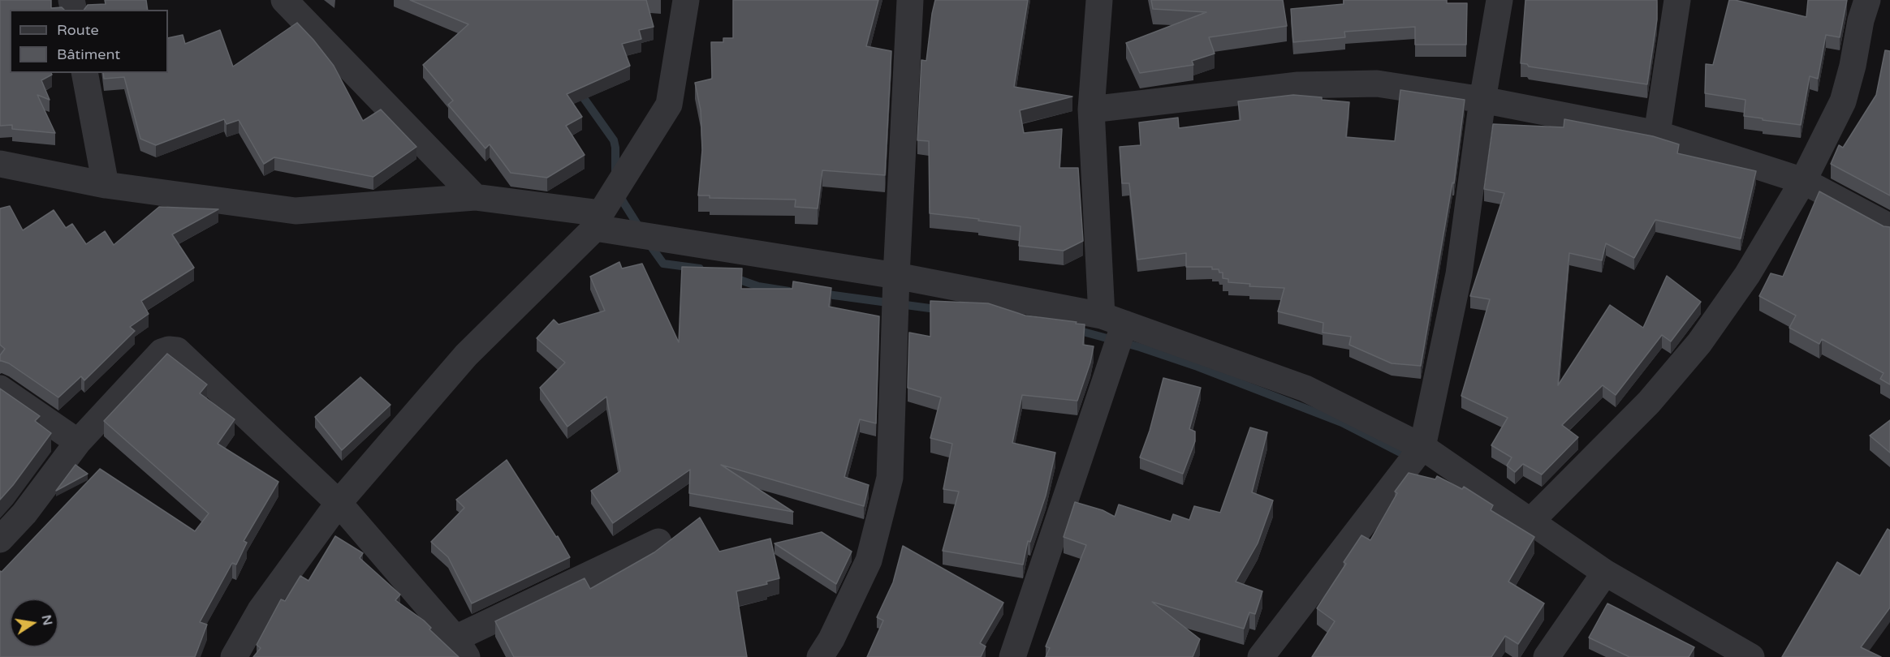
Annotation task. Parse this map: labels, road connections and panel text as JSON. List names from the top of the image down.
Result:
{
  "legend": ["Route", "Bâtiment"],
  "north": "right"
}
